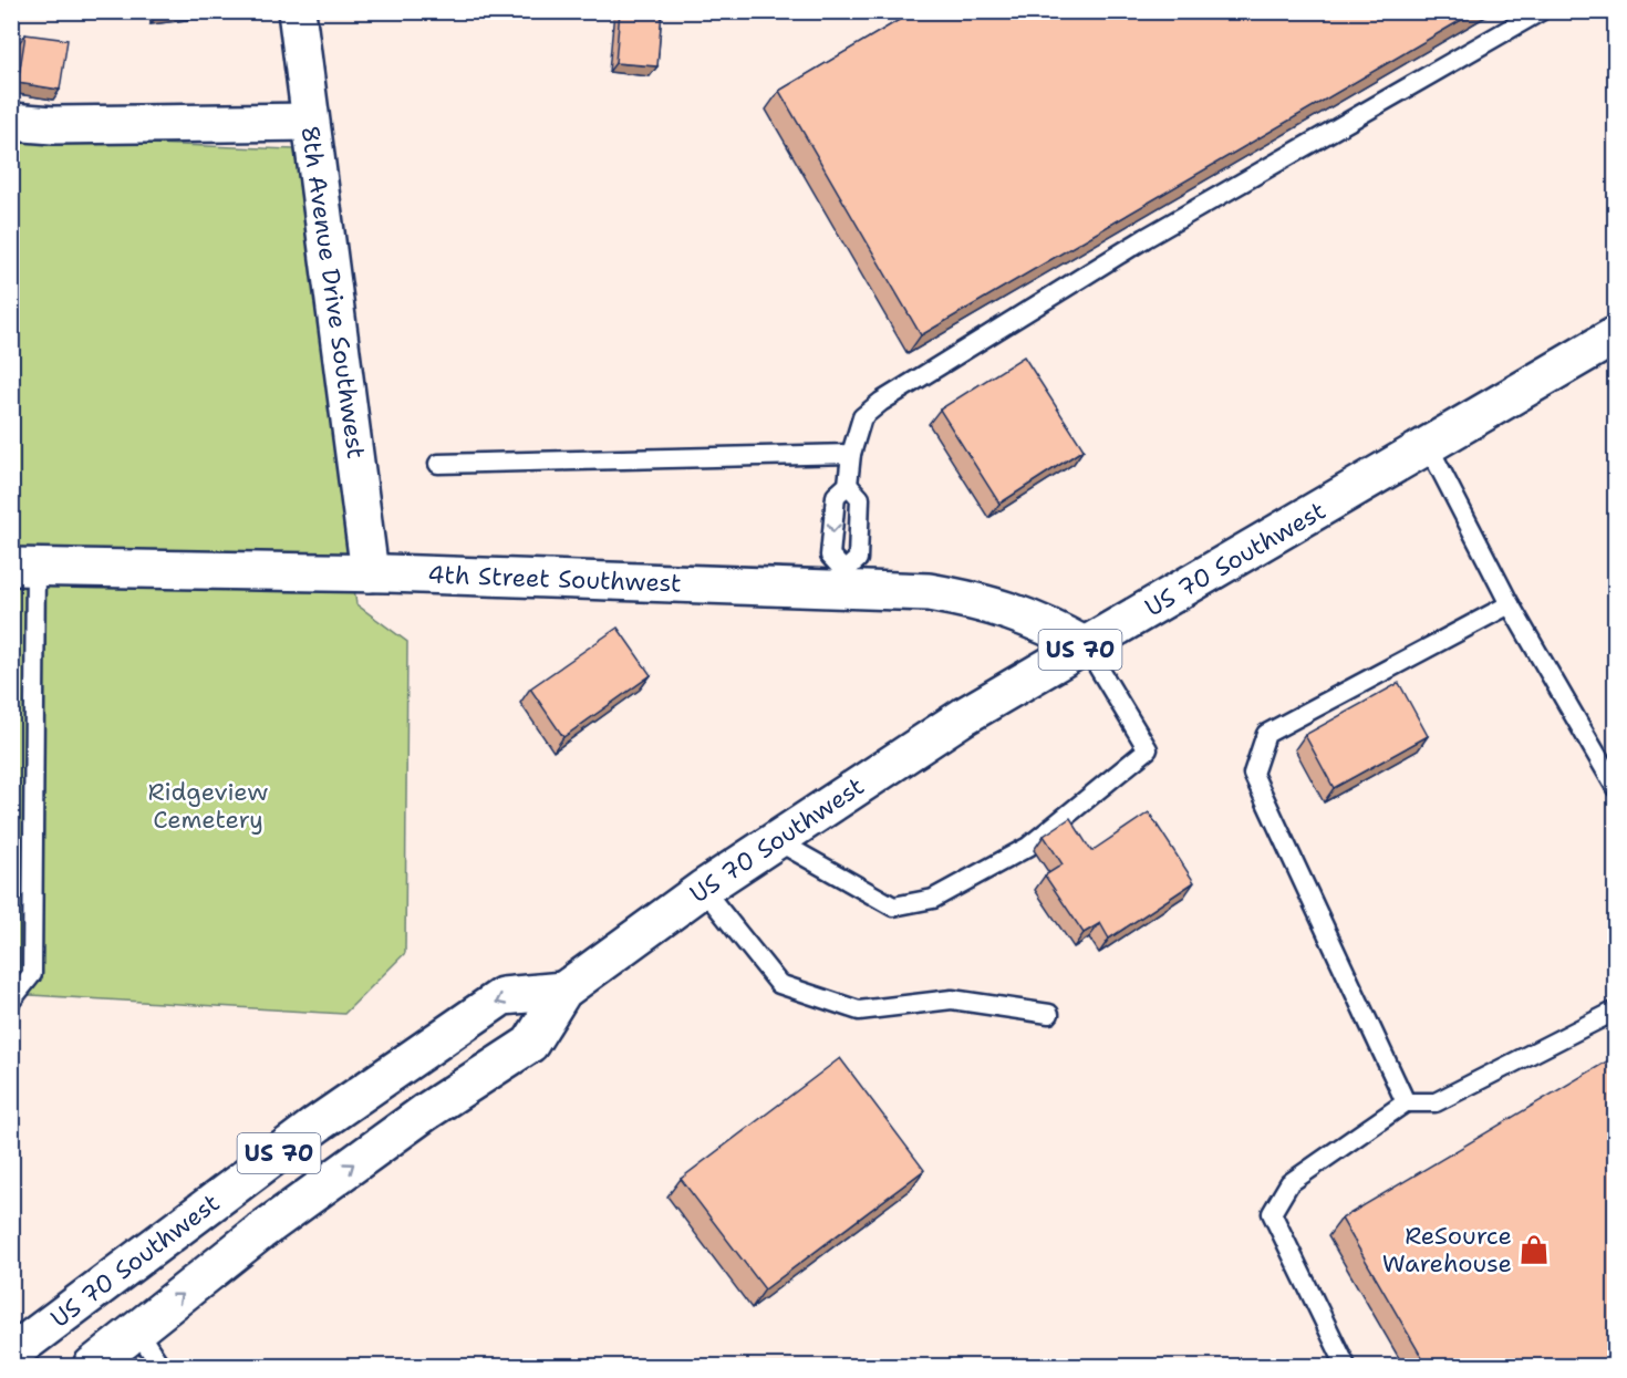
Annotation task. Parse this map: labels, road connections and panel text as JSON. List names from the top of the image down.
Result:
{
  "streets": {
    "main road": [
      "8th Avenue Drive Southwest",
      "US 70 Southwest",
      "4th Street Southwest",
      "US 70"
    ]
  },
  "crossings": [
    ["8th Avenue Drive Southwest", "4th Street Southwest"],
    ["US 70 Southwest", "4th Street Southwest"]
  ],
  "parks": ["Ridgeview Cemetery"],
  "places": {
    "shop": ["ReSource Warehouse"]
  }
}
